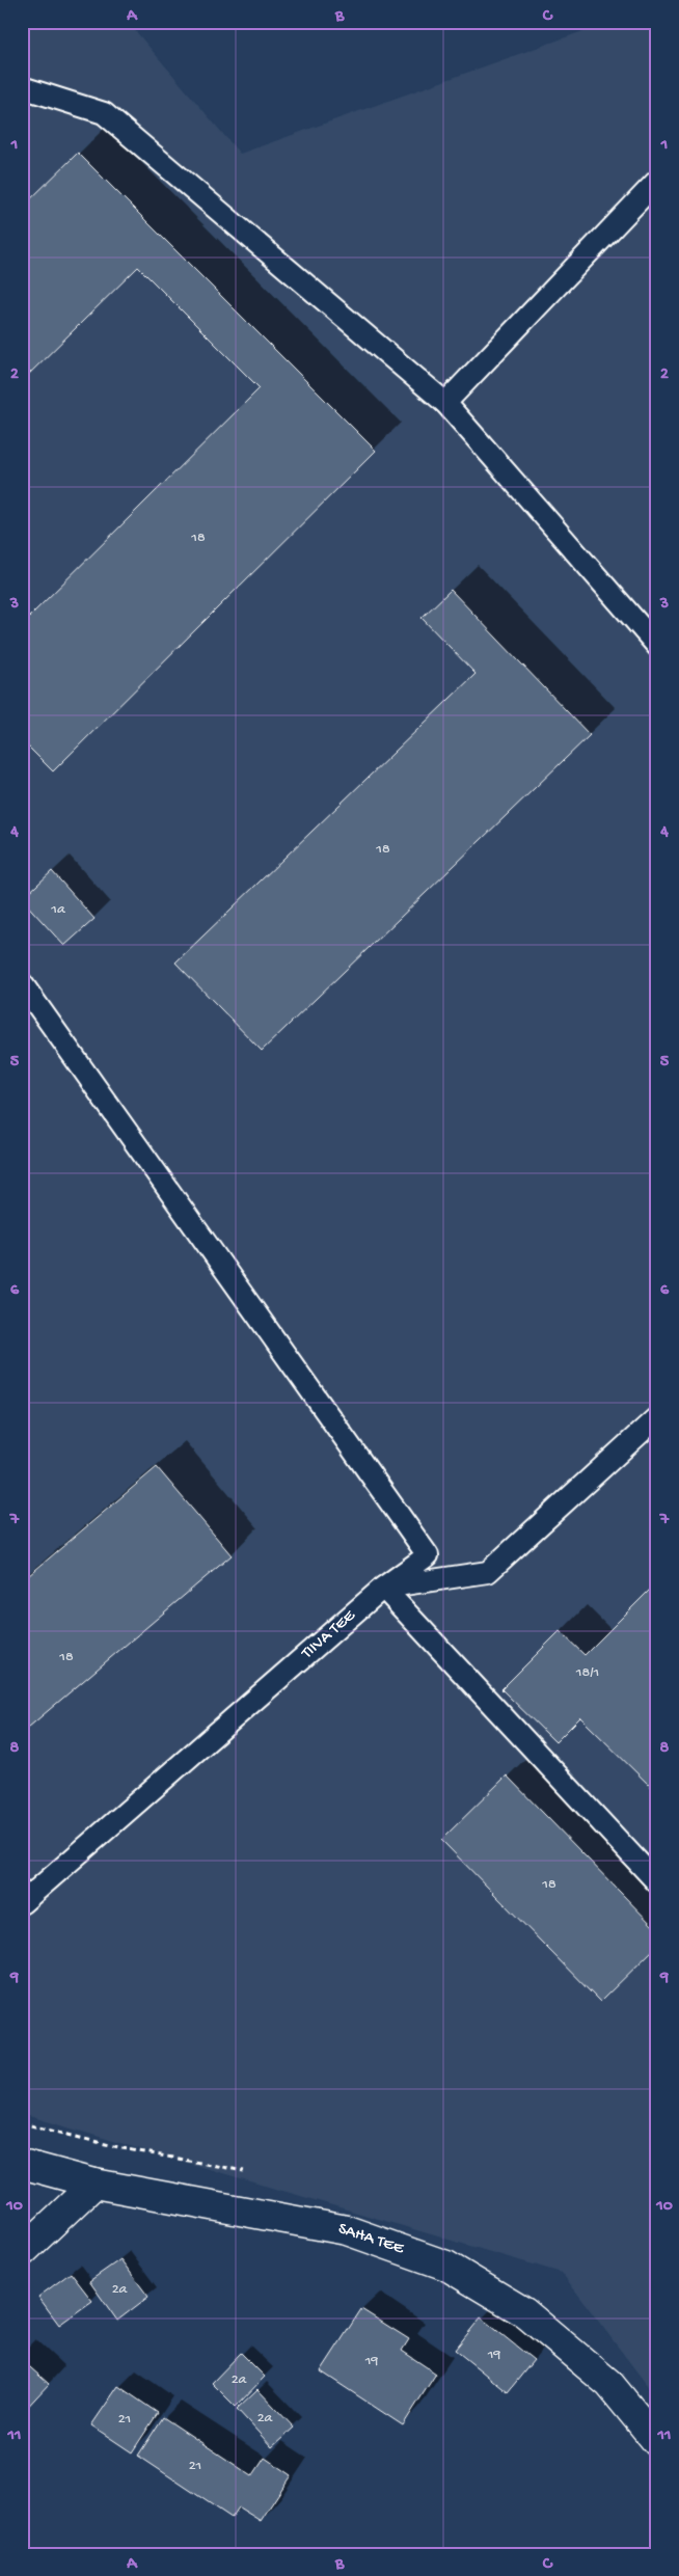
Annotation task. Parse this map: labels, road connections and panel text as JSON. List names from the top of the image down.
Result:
{
  "streets": {
    "street": ["SAHA TEE"],
    "lane": ["TIIVA TEE"]
  },
  "house_numbers": [
    "18",
    "18",
    "1a",
    "18",
    "18/1",
    "18",
    "2a",
    "19",
    "19",
    "2a",
    "2a",
    "21",
    "21"
  ],
  "grid": {
    "columns": ["A", "B", "C"],
    "rows": [
      "1",
      "2",
      "3",
      "4",
      "5",
      "6",
      "7",
      "8",
      "9",
      "10",
      "11"
    ]
  }
}
